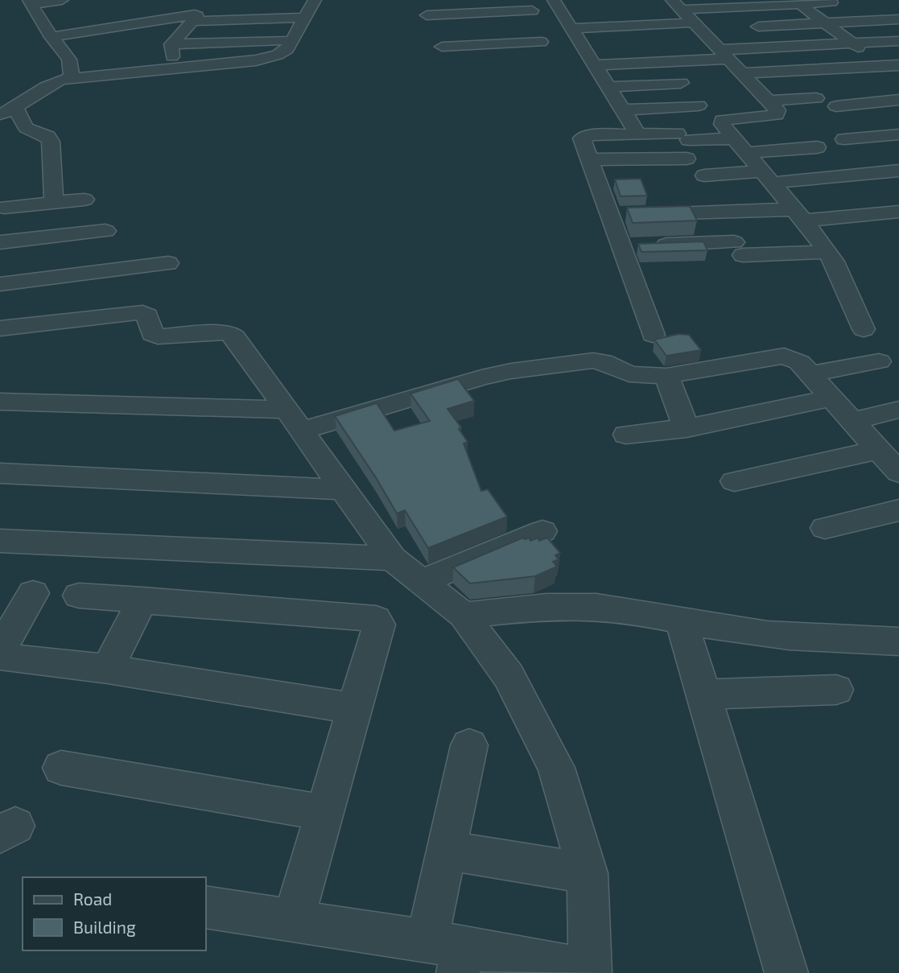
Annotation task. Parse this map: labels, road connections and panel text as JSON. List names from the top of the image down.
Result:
{
  "legend": ["Road", "Building"]
}
